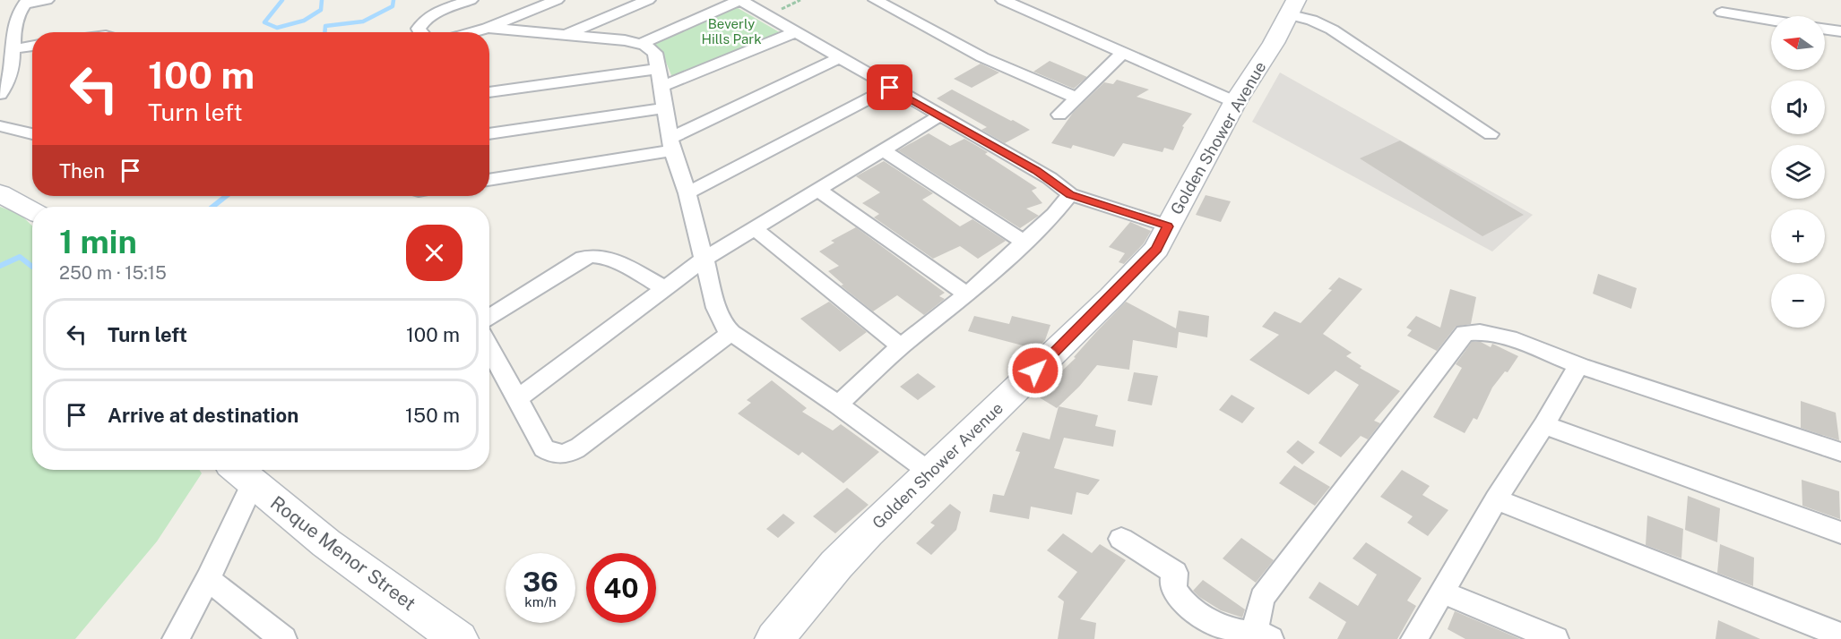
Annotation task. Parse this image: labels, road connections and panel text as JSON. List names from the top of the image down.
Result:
{
  "streets": {
    "street": ["Golden Shower Avenue", "Roque Menor Street"]
  },
  "parks": ["Beverly Hills Park"],
  "north": "left",
  "page": {
    "map_buttons": ["+", "−"],
    "turn": ["100 m", "Turn left"],
    "then": "Then",
    "heading": ["1 min", "250 m · 15:15"],
    "list": [
      {
        "name": "Turn left",
        "value": "100 m"
      },
      {
        "name": "Arrive at destination",
        "value": "150 m"
      }
    ],
    "speed": "36 km/h",
    "limit": "40"
  }
}
